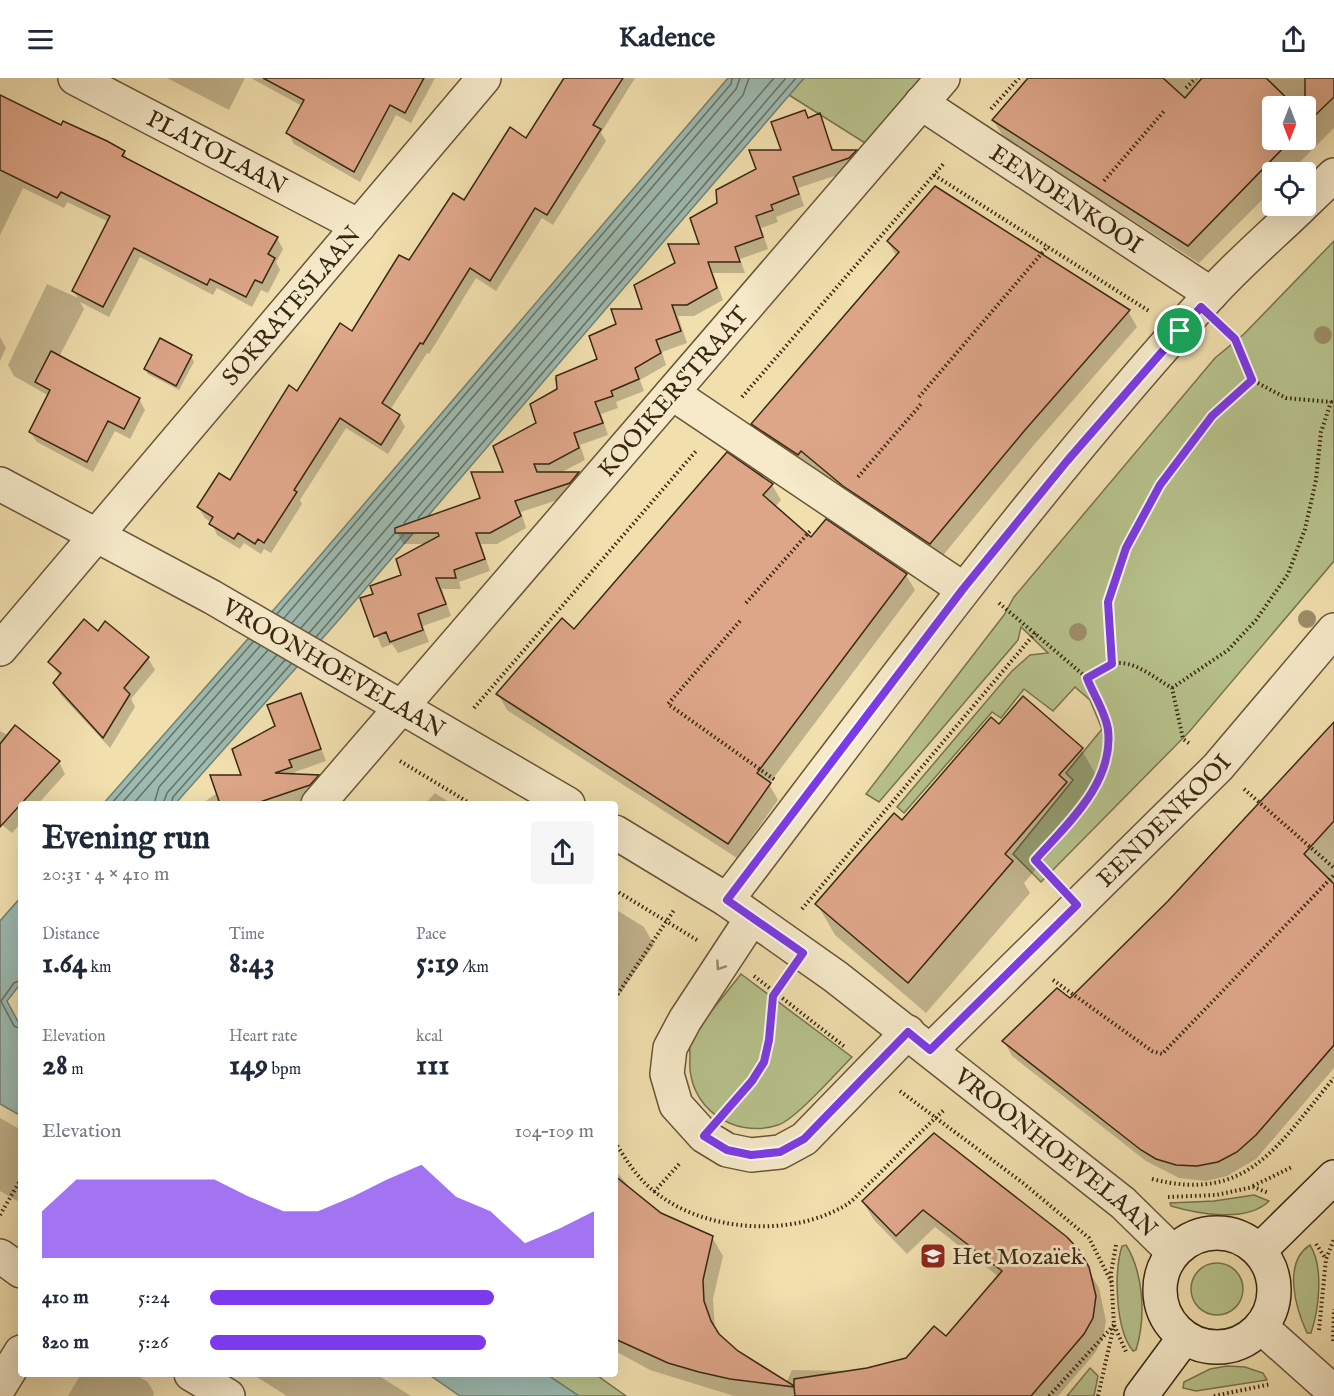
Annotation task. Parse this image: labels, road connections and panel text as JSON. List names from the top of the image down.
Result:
{
  "streets": {
    "street": [
      "PLATOLAAN",
      "EENDENKOOI",
      "SOKRATESLAAN",
      "KOOIKERSTRAAT",
      "VROONHOEVELAAN"
    ]
  },
  "crossings": [
    ["PLATOLAAN", "SOKRATESLAAN"],
    ["EENDENKOOI", "KOOIKERSTRAAT"],
    ["EENDENKOOI", "VROONHOEVELAAN"],
    ["SOKRATESLAAN", "VROONHOEVELAAN"],
    ["KOOIKERSTRAAT", "VROONHOEVELAAN"]
  ],
  "places": {
    "school or university": ["Het Mozaïek"]
  },
  "north": "bottom",
  "page": {
    "header": "Kadence",
    "heading": ["Evening run", "20:31 · 4 × 410 m"],
    "stats": [
      ["Distance", "1.64 km"],
      ["Time", "8:43"],
      ["Pace", "5:19 /km"],
      ["Elevation", "28 m"],
      ["Heart rate", "149 bpm"],
      ["kcal", "111"]
    ],
    "chart": ["Elevation", "104–109 m"],
    "list": [
      {
        "name": "410 m",
        "note": "5:24"
      },
      {
        "name": "820 m",
        "note": "5:26"
      }
    ]
  }
}
